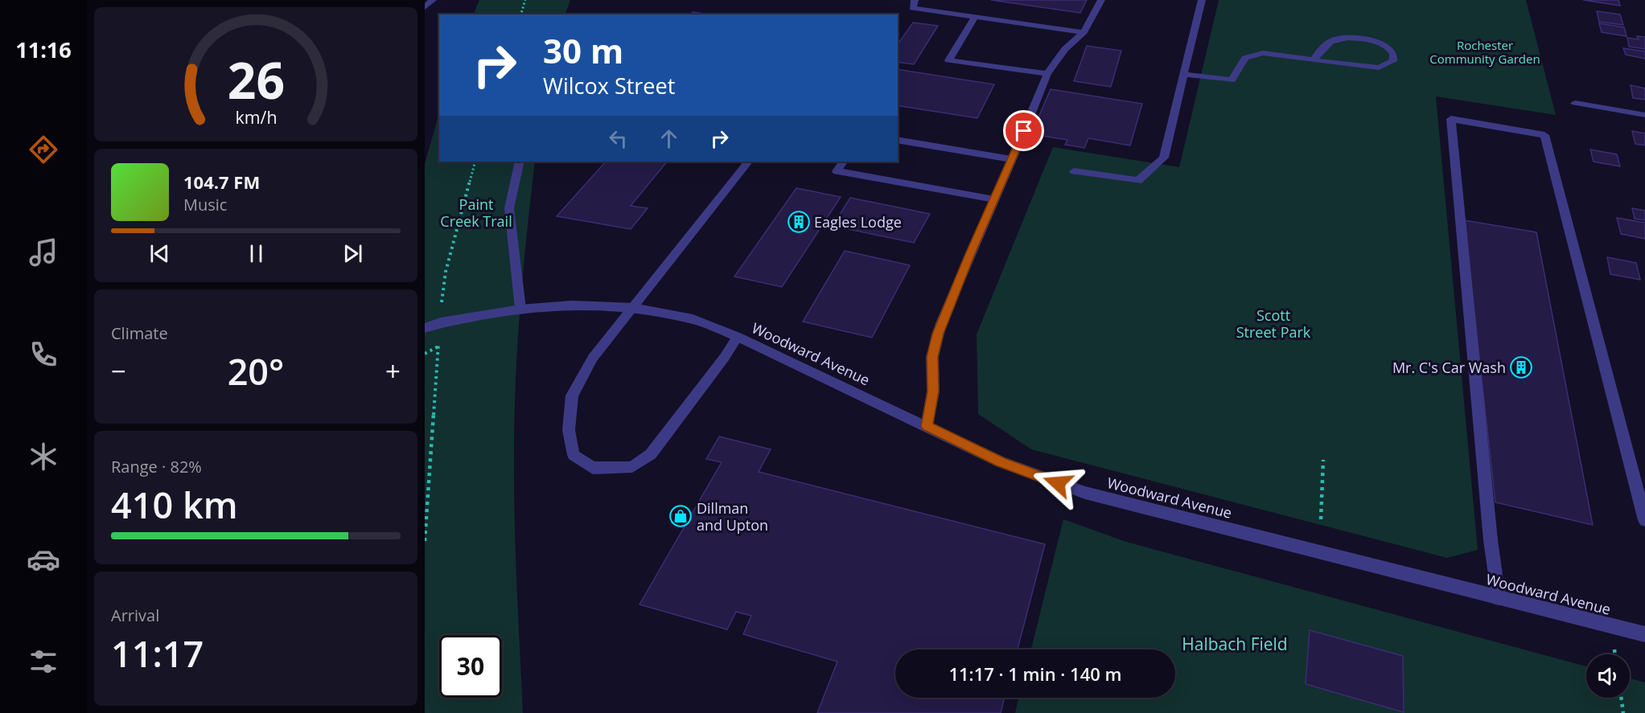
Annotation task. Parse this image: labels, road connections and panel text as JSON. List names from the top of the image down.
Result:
{
  "streets": {
    "street": ["Woodward Avenue"]
  },
  "parks": [
    "Rochester Community Garden",
    "Paint Creek Trail",
    "Scott Street Park",
    "Halbach Field"
  ],
  "places": {
    "building": ["Eagles Lodge", "Mr. C's Car Wash"],
    "shop": ["Dillman and Upton"]
  },
  "page": {
    "tabs": "11:16",
    "turn": ["30 m", "Wilcox Street"],
    "song": ["104.7 FM", "Music"],
    "tile": [
      "Climate",
      ["Range · 82%", "410 km"],
      ["Arrival", "11:17"]
    ],
    "heat": ["−", "20°", "+"],
    "limit": "30",
    "trip": "11:17 · 1 min · 140 m",
    "gauge": ["26", "km/h"]
  }
}
